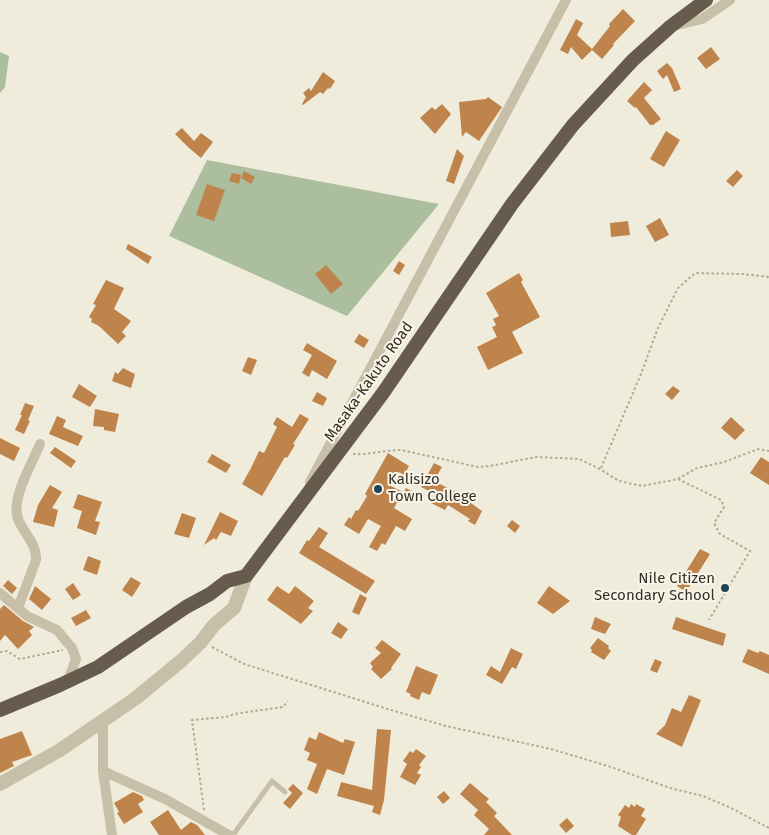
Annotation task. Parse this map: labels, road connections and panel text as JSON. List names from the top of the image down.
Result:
{
  "streets": {
    "highway": ["Masaka-Kakuto Road"]
  },
  "places": ["Kalisizo Town College", "Nile Citizen Secondary School"]
}
